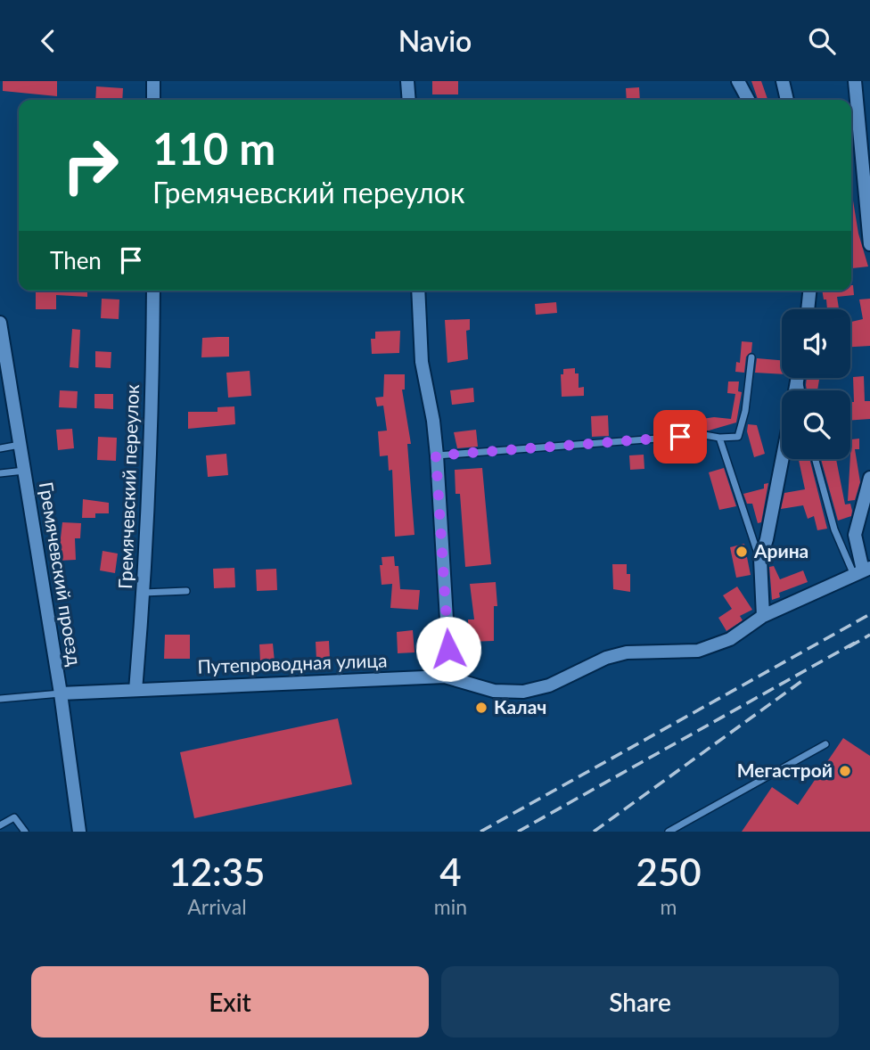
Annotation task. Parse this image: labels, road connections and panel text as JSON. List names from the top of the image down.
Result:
{
  "streets": {
    "street": ["Гремячевский переулок", "Гремячевский проезд", "Путепроводная улица"]
  },
  "crossings": [
    ["Гремячевский переулок", "Путепроводная улица"],
    ["Гремячевский проезд", "Путепроводная улица"]
  ],
  "places": ["Арина", "Калач", "Мегастрой"],
  "page": {
    "header": "Navio",
    "turn": ["110 m", "Гремячевский переулок"],
    "then": "Then",
    "eta": [
      "12:35",
      "Arrival",
      "4",
      "min",
      "250",
      "m"
    ],
    "buttons": ["Exit", "Share"]
  }
}
